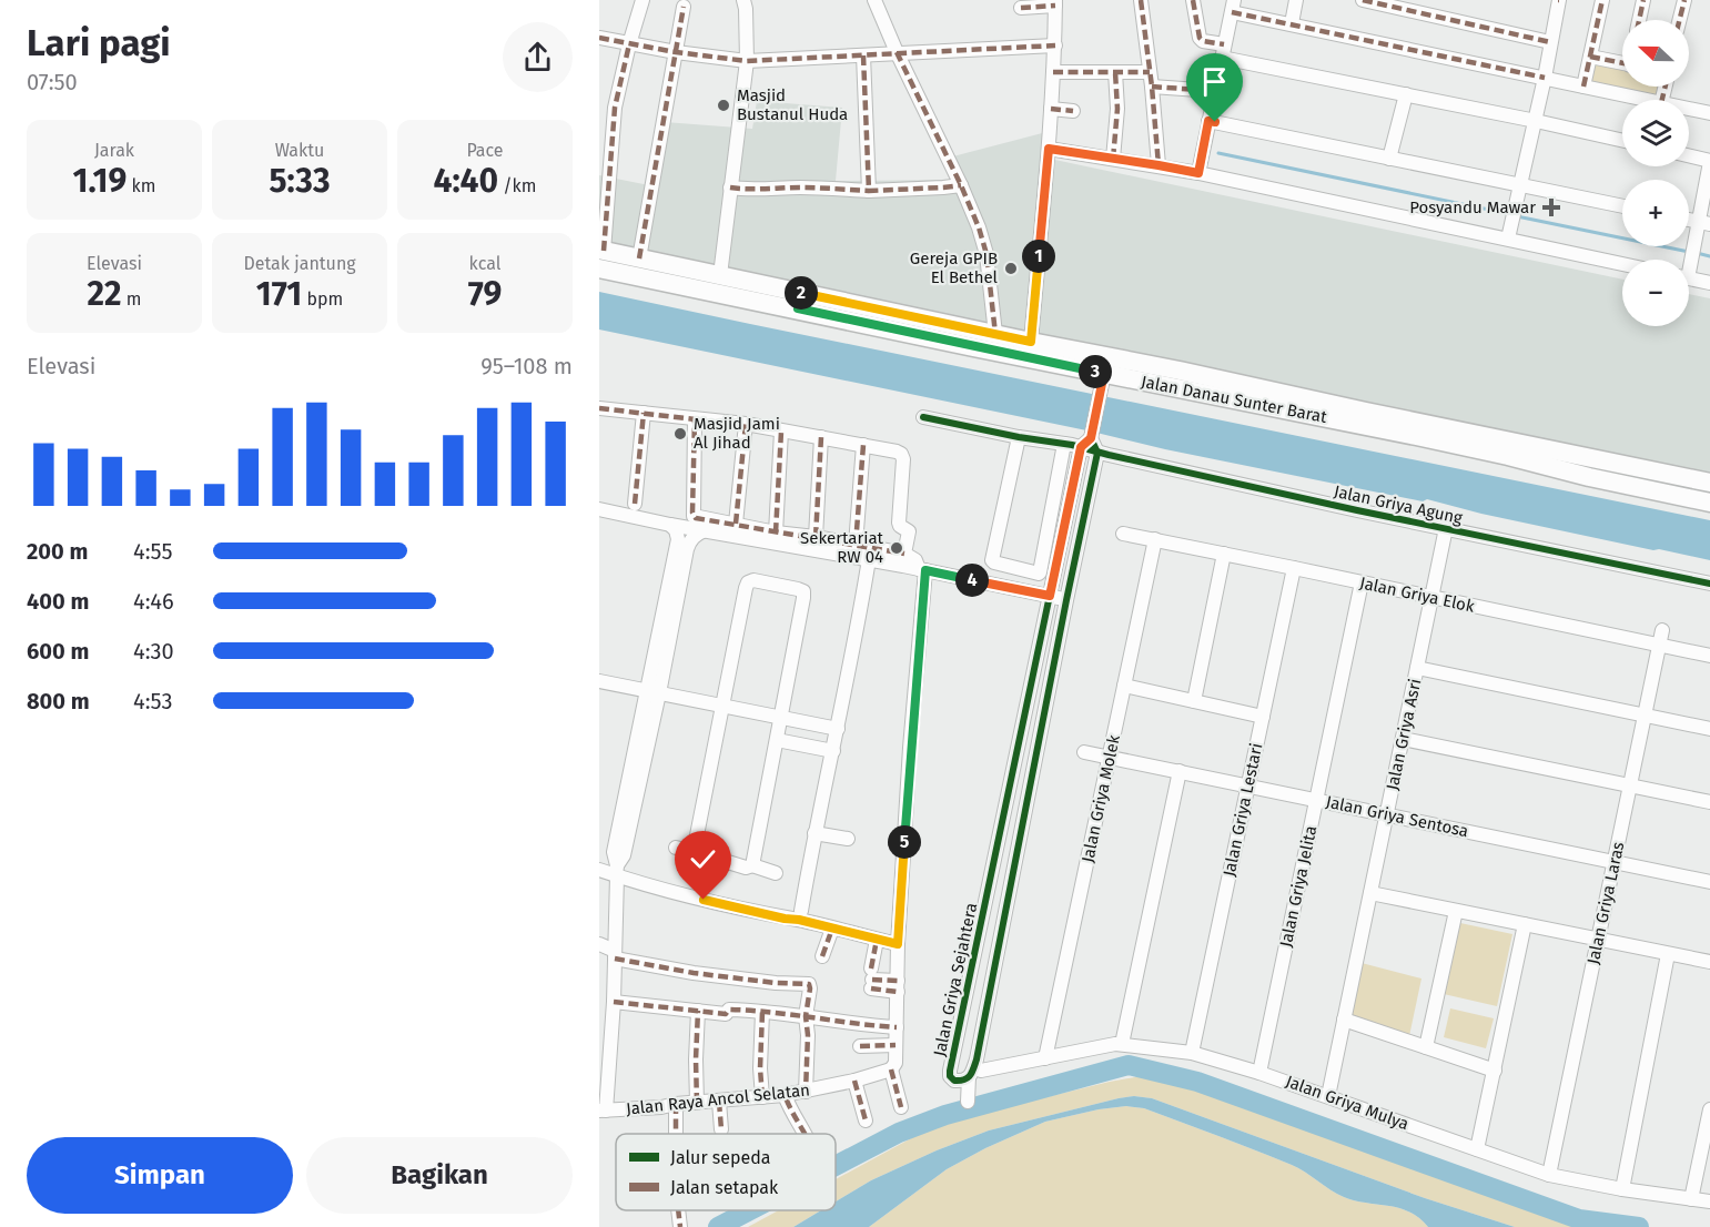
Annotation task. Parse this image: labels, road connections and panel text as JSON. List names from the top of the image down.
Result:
{
  "streets": {
    "main road": ["Jalan Danau Sunter Barat"],
    "street": [
      "Jalan Griya Agung",
      "Jalan Griya Elok",
      "Jalan Griya Asri",
      "Jalan Griya Molek",
      "Jalan Griya Lestari",
      "Jalan Griya Sentosa",
      "Jalan Griya Jelita",
      "Jalan Griya Laras",
      "Jalan Griya Sejahtera",
      "Jalan Raya Ancol Selatan",
      "Jalan Griya Mulya"
    ]
  },
  "crossings": [
    ["Jalan Danau Sunter Barat", "Jalan Griya Sejahtera"],
    ["Jalan Griya Agung", "Jalan Griya Asri"],
    ["Jalan Griya Agung", "Jalan Griya Sejahtera"],
    ["Jalan Griya Elok", "Jalan Griya Asri"],
    ["Jalan Griya Elok", "Jalan Griya Molek"],
    ["Jalan Griya Elok", "Jalan Griya Lestari"],
    ["Jalan Griya Elok", "Jalan Griya Jelita"],
    ["Jalan Griya Elok", "Jalan Griya Laras"],
    ["Jalan Griya Asri", "Jalan Griya Sentosa"],
    ["Jalan Griya Asri", "Jalan Griya Mulya"],
    ["Jalan Griya Molek", "Jalan Griya Sentosa"],
    ["Jalan Griya Molek", "Jalan Griya Mulya"],
    ["Jalan Griya Lestari", "Jalan Griya Sentosa"],
    ["Jalan Griya Lestari", "Jalan Griya Mulya"],
    ["Jalan Griya Sentosa", "Jalan Griya Jelita"],
    ["Jalan Griya Sentosa", "Jalan Griya Laras"],
    ["Jalan Griya Jelita", "Jalan Griya Mulya"],
    ["Jalan Griya Laras", "Jalan Griya Mulya"],
    ["Jalan Griya Sejahtera", "Jalan Griya Mulya"]
  ],
  "places": {
    "other": [
      "Masjid Bustanul Huda",
      "Gereja GPIB El Bethel",
      "Masjid Jami Al Jihad",
      "Sekertariat RW 04"
    ],
    "health": ["Posyandu Mawar"]
  },
  "legend": ["Jalur sepeda", "Jalan setapak"],
  "north": "left",
  "page": {
    "heading": ["Lari pagi", "07:50"],
    "map_buttons": ["+", "−"],
    "stats": [
      ["Jarak", "1.19 km"],
      ["Waktu", "5:33"],
      ["Pace", "4:40 /km"],
      ["Elevasi", "22 m"],
      ["Detak jantung", "171 bpm"],
      ["kcal", "79"]
    ],
    "pins": [
      "1",
      "2",
      "3",
      "4",
      "5"
    ],
    "chart": ["Elevasi", "95–108 m"],
    "list": [
      {
        "name": "200 m",
        "note": "4:55"
      },
      {
        "name": "400 m",
        "note": "4:46"
      },
      {
        "name": "600 m",
        "note": "4:30"
      },
      {
        "name": "800 m",
        "note": "4:53"
      }
    ],
    "buttons": ["Simpan", "Bagikan"]
  }
}
